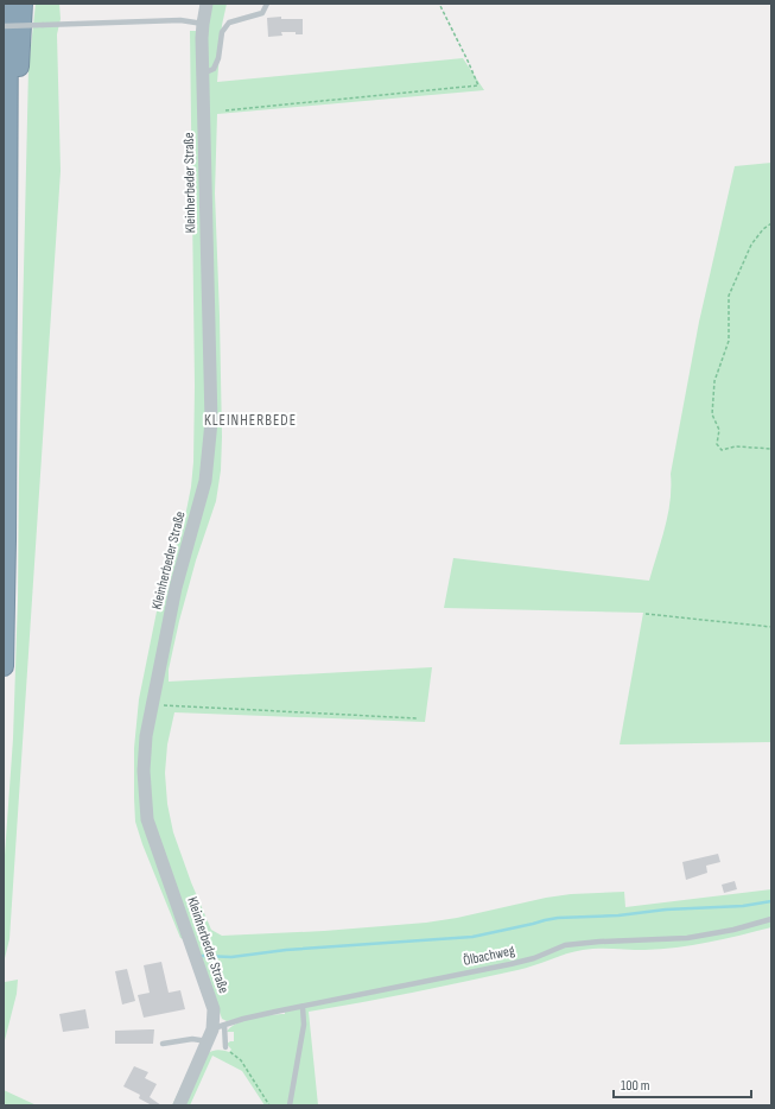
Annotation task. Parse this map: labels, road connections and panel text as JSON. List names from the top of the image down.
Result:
{
  "streets": {
    "street": ["Kleinherbeder Straße"],
    "lane": ["Ölbachweg"]
  },
  "crossings": [
    ["Kleinherbeder Straße", "Ölbachweg"]
  ],
  "districts": ["KLEINHERBEDE"],
  "scale_bar": "100 m"
}
